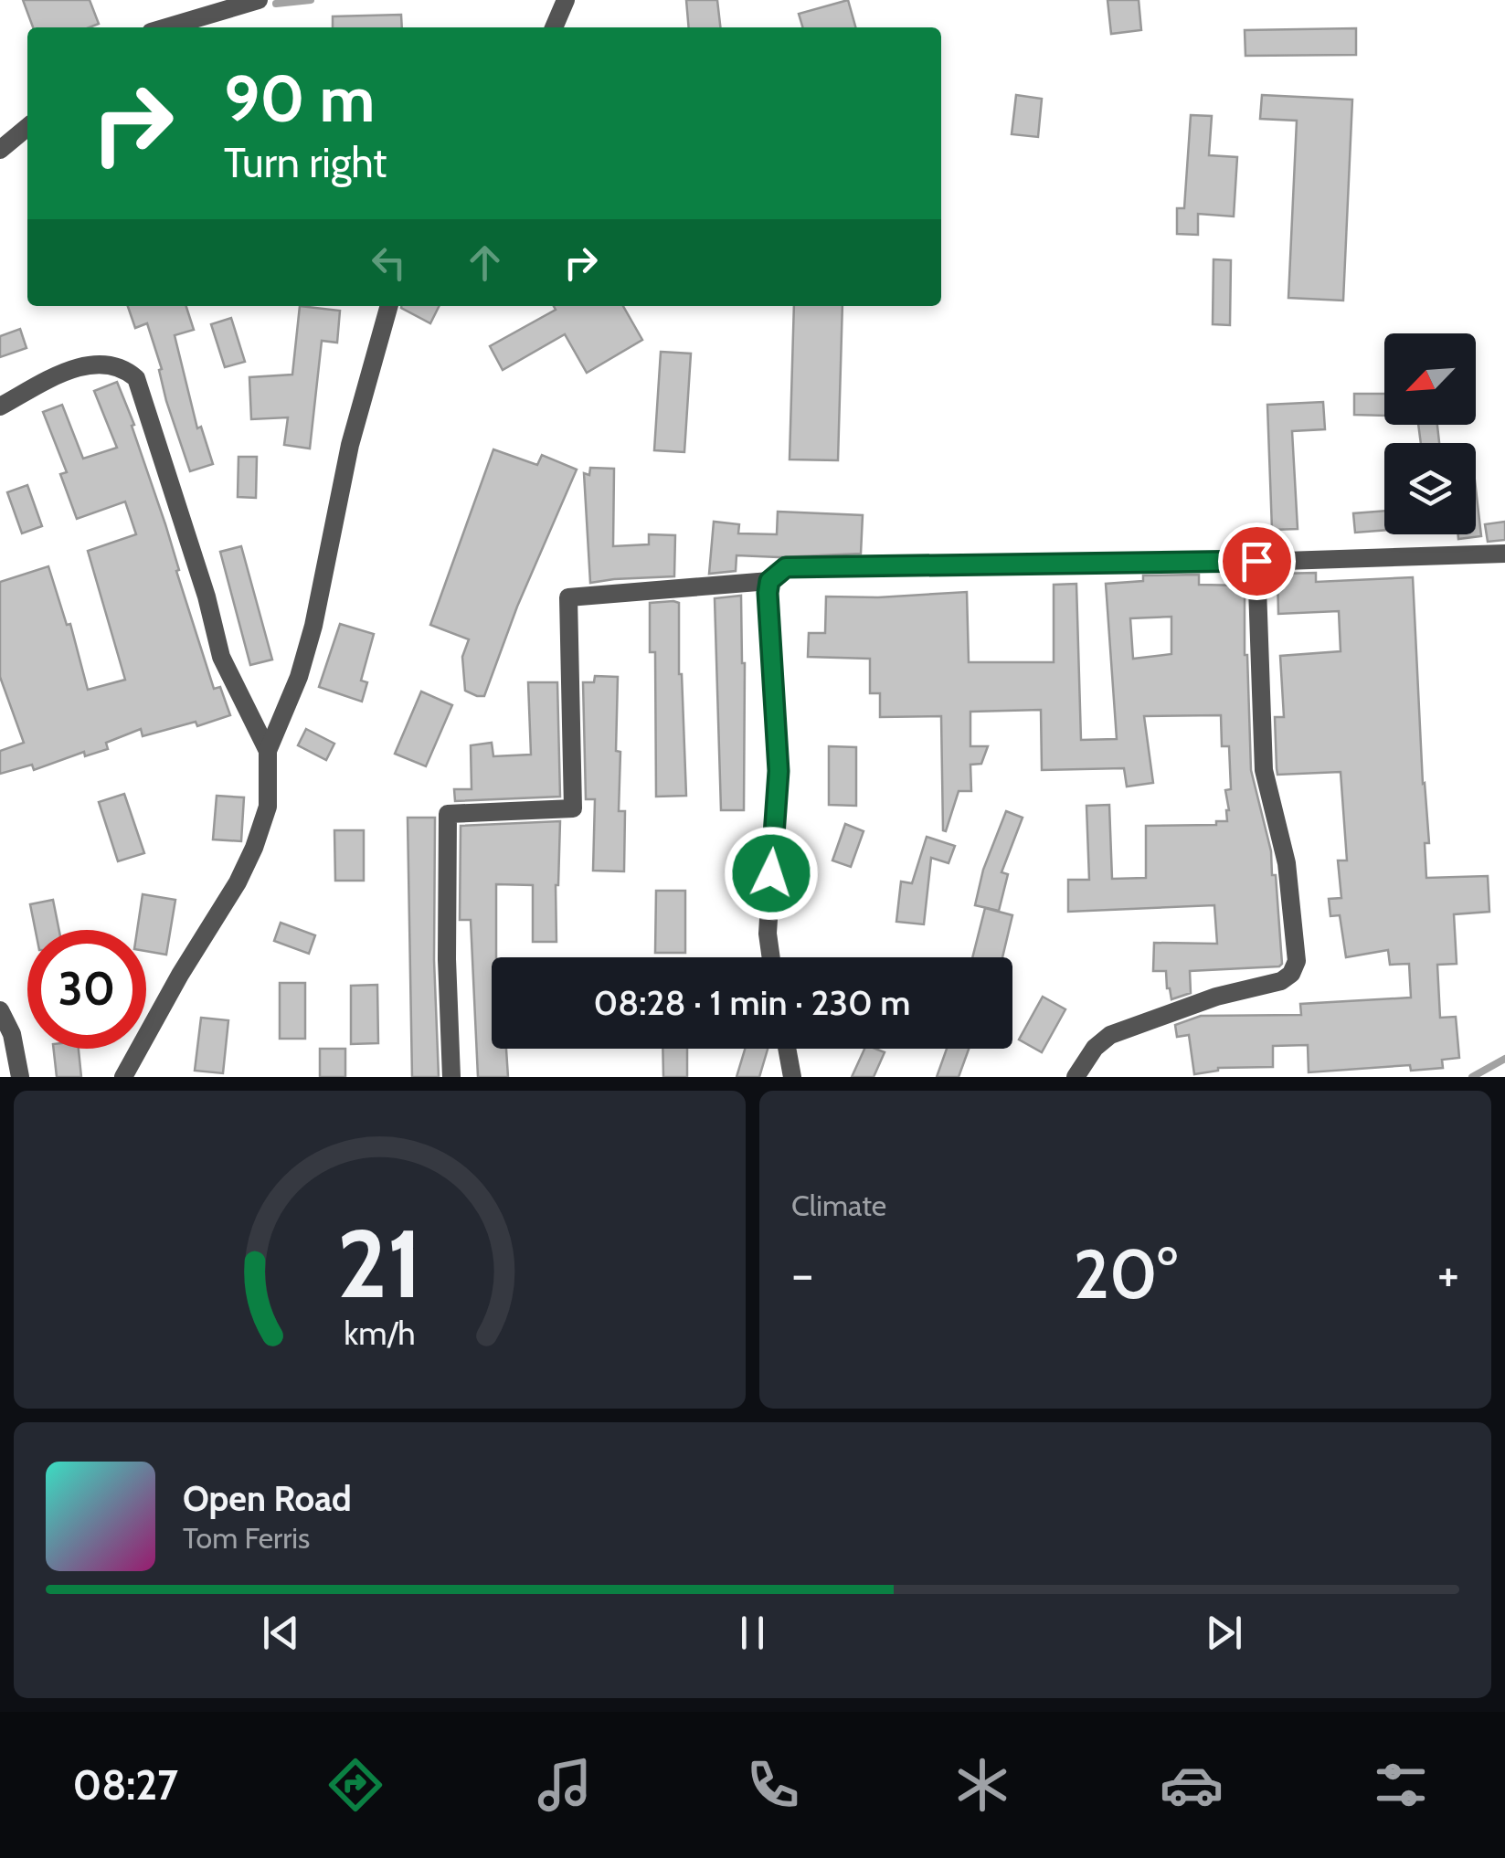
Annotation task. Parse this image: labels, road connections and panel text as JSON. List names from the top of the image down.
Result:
{
  "north": "bottom left",
  "page": {
    "turn": ["90 m", "Turn right"],
    "limit": "30",
    "trip": "08:28 · 1 min · 230 m",
    "tile": "Climate",
    "heat": ["−", "20°", "+"],
    "song": ["Open Road", "Tom Ferris"],
    "tabs": "08:27",
    "gauge": ["21", "km/h"]
  }
}
